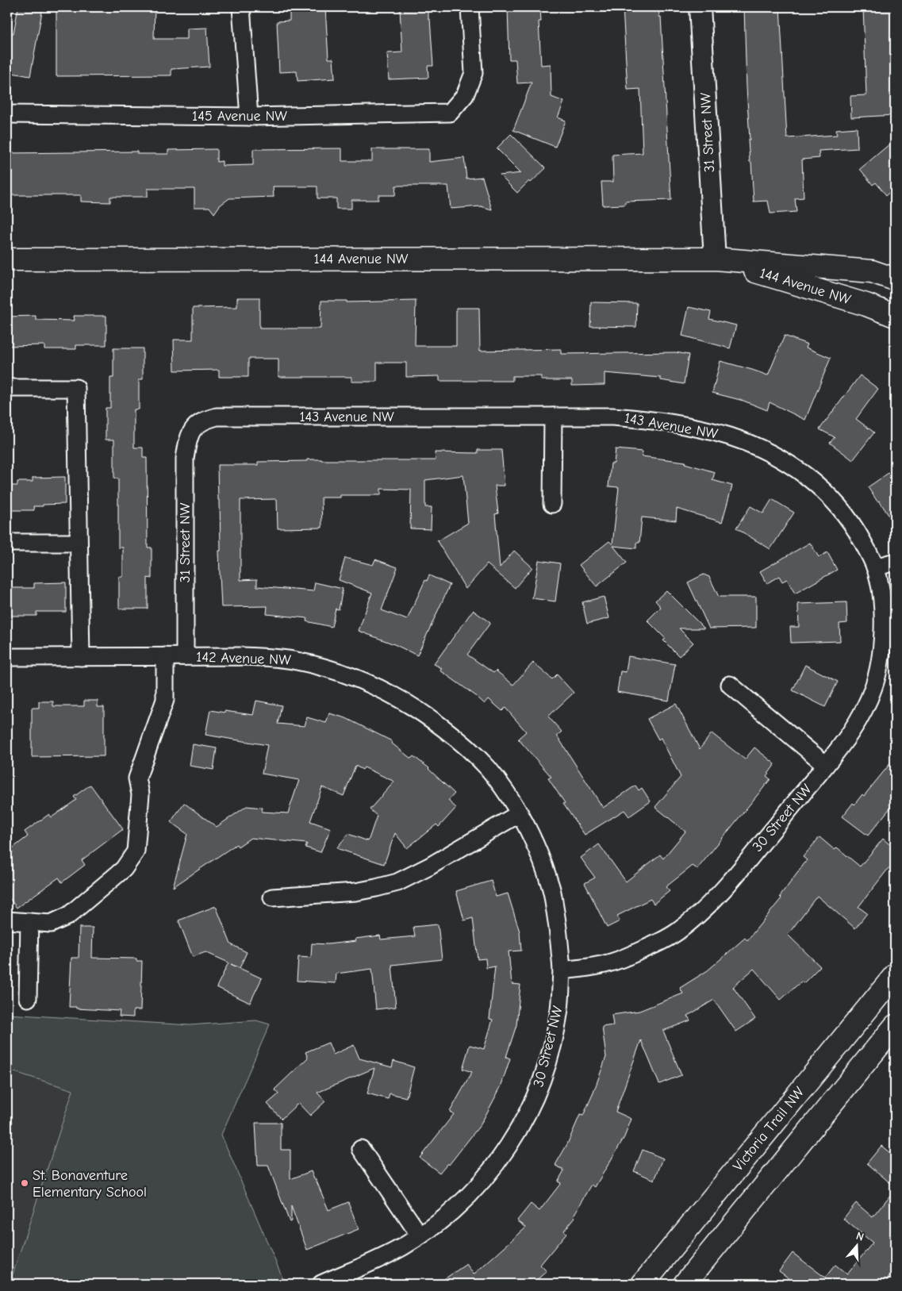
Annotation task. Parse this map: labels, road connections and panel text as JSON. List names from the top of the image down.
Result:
{
  "streets": {
    "main road": ["144 Avenue NW", "Victoria Trail NW"],
    "street": [
      "145 Avenue NW",
      "31 Street NW",
      "143 Avenue NW",
      "142 Avenue NW",
      "30 Street NW"
    ]
  },
  "crossings": [
    ["31 Street NW", "144 Avenue NW"],
    ["31 Street NW", "143 Avenue NW"],
    ["31 Street NW", "142 Avenue NW"],
    ["143 Avenue NW", "30 Street NW"],
    ["142 Avenue NW", "30 Street NW"]
  ],
  "places": ["St. Bonaventure Elementary School"],
  "north": "top"
}
